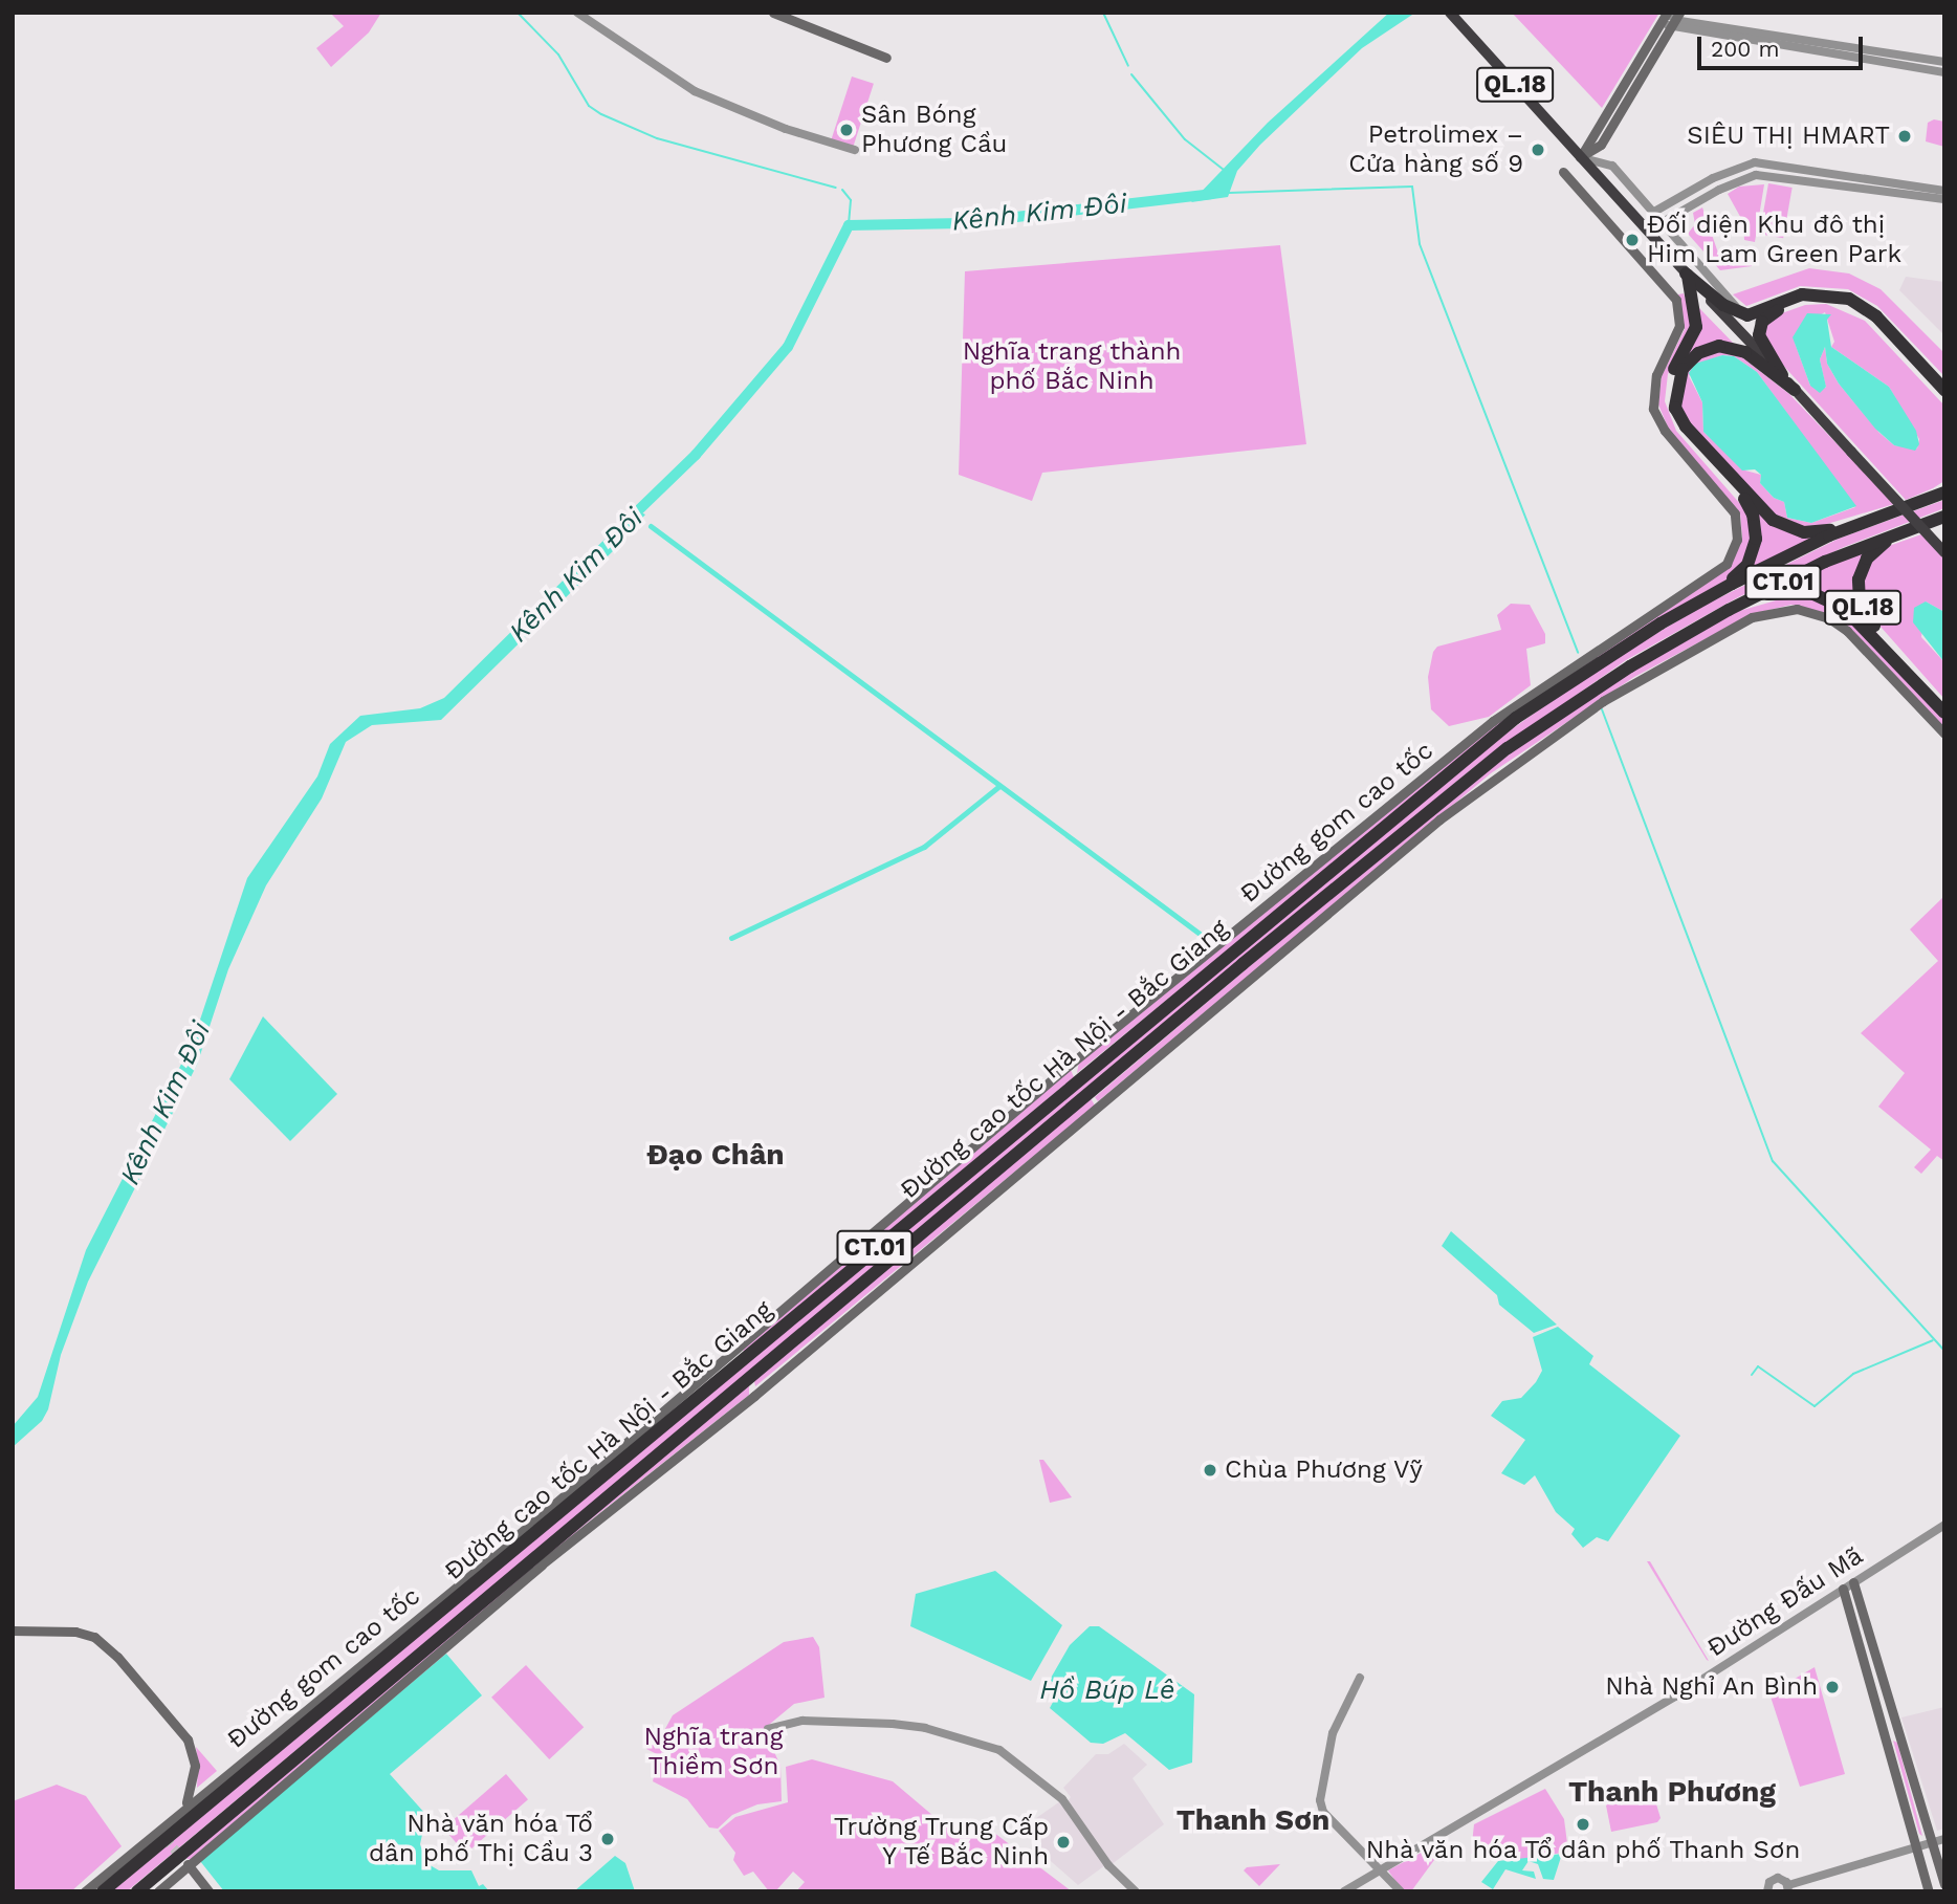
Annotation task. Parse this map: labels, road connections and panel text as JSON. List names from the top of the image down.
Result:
{
  "streets": {
    "highway": ["QL.18", "CT.01", "Đường cao tốc Hà Nội - Bắc Giang"],
    "main road": ["Đường gom cao tốc"],
    "street": ["Đường Đấu Mã"]
  },
  "crossings": [
    ["QL.18", "Đường cao tốc Hà Nội - Bắc Giang"]
  ],
  "districts": ["Đạo Chân", "Thanh Phương", "Thanh Sơn"],
  "water": ["Kênh Kim Đôi", "Hồ Búp Lê"],
  "parks": ["Nghĩa trang thành phố Bắc Ninh", "Nghĩa trang Thiềm Sơn"],
  "places": [
    "Sân Bóng Phương Cầu",
    "SIÊU THỊ HMART",
    "Petrolimex – Cửa hàng số 9",
    "Đối diện Khu đô thị Him Lam Green Park",
    "Chùa Phương Vỹ",
    "Nhà Nghỉ An Bình",
    "Nhà văn hóa Tổ dân phố Thanh Sơn",
    "Nhà văn hóa Tổ dân phố Thị Cầu 3",
    "Trường Trung Cấp Y Tế Bắc Ninh"
  ],
  "scale_bar": "200 m"
}
